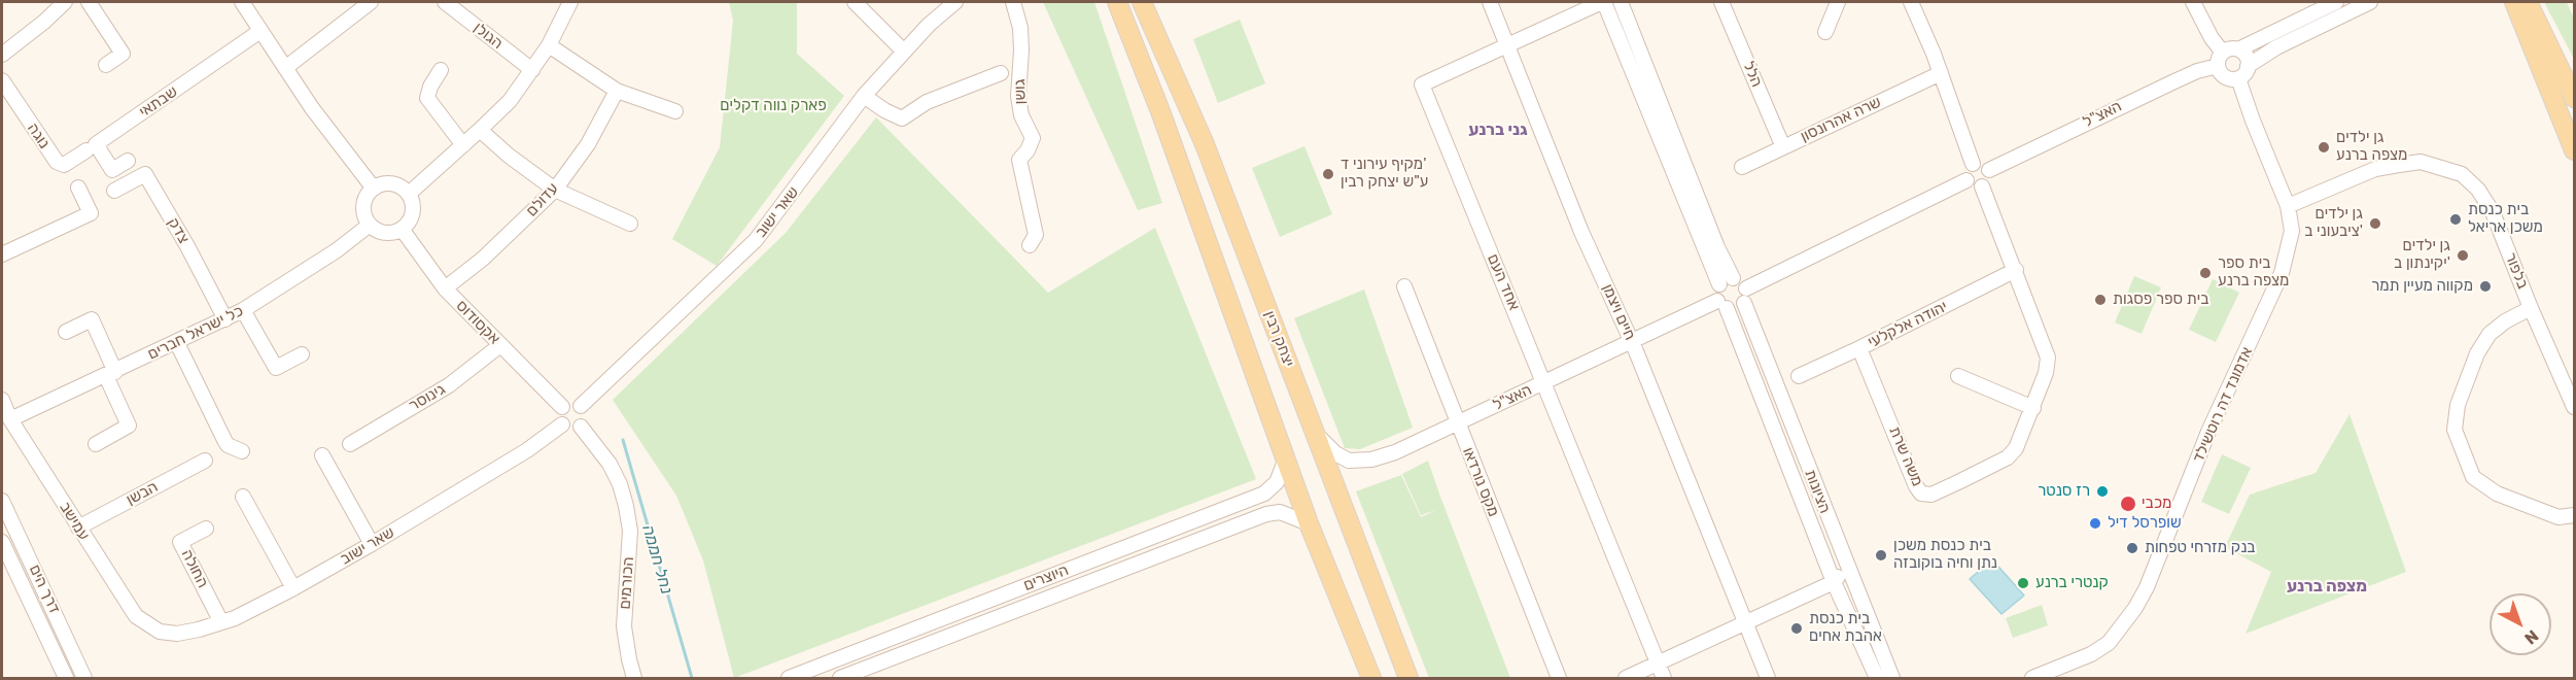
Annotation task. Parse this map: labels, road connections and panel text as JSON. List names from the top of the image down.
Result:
{
  "streets": {
    "main road": ["יצחק רבין"],
    "street": [
      "הגולן",
      "הלל",
      "גושן",
      "שבתאי",
      "האצ\"ל",
      "שרה אהרונסון",
      "נוגה",
      "עדולם",
      "שאר ישוב",
      "צדק",
      "בלפור",
      "אחד העם",
      "חיים ויצמן",
      "אקסודוס",
      "יהודה אלקלעי",
      "כל ישראל חברים",
      "גינוסר",
      "אדמונד דה רוטשילד",
      "משה שרת",
      "מקס נורדאו",
      "הציונות",
      "הבשן",
      "עמישב",
      "החולה",
      "היוצרים",
      "הכורמים",
      "דרך הים"
    ]
  },
  "crossings": [
    ["הלל", "שרה אהרונסון"],
    ["גושן", "שאר ישוב"],
    ["האצ\"ל", "אחד העם"],
    ["האצ\"ל", "חיים ויצמן"],
    ["האצ\"ל", "יצחק רבין"],
    ["האצ\"ל", "אדמונד דה רוטשילד"],
    ["האצ\"ל", "משה שרת"],
    ["האצ\"ל", "מקס נורדאו"],
    ["האצ\"ל", "הציונות"],
    ["עדולם", "אקסודוס"],
    ["שאר ישוב", "אקסודוס"],
    ["שאר ישוב", "עמישב"],
    ["שאר ישוב", "החולה"],
    ["שאר ישוב", "הכורמים"],
    ["צדק", "כל ישראל חברים"],
    ["בלפור", "אדמונד דה רוטשילד"],
    ["אחד העם", "חיים ויצמן"],
    ["אקסודוס", "כל ישראל חברים"],
    ["אקסודוס", "גינוסר"],
    ["אקסודוס", "הכורמים"],
    ["יהודה אלקלעי", "משה שרת"],
    ["כל ישראל חברים", "עמישב"],
    ["הבשן", "עמישב"]
  ],
  "districts": ["גני ברנע", "מצפה ברנע"],
  "water": ["נחל חממה"],
  "parks": ["פארק נווה דקלים"],
  "places": [
    "גן ילדים מצפה ברנע",
    "מקיף עירוני ד' ע\"ש יצחק רבין",
    "בית כנסת משכן אריאל",
    "גן ילדים ציבעוני ב'",
    "גן ילדים יקינתון ב'",
    "בית ספר מצפה ברנע",
    "מקווה מעיין תמר",
    "בית ספר פסגות",
    "רז סנטר",
    "מכבי",
    "שופרסל דיל",
    "בנק מזרחי טפחות",
    "בית כנסת משכן נתן וחיה בוקובזה",
    "קנטרי ברנע",
    "בית כנסת אהבת אחים"
  ],
  "north": "bottom right"
}
